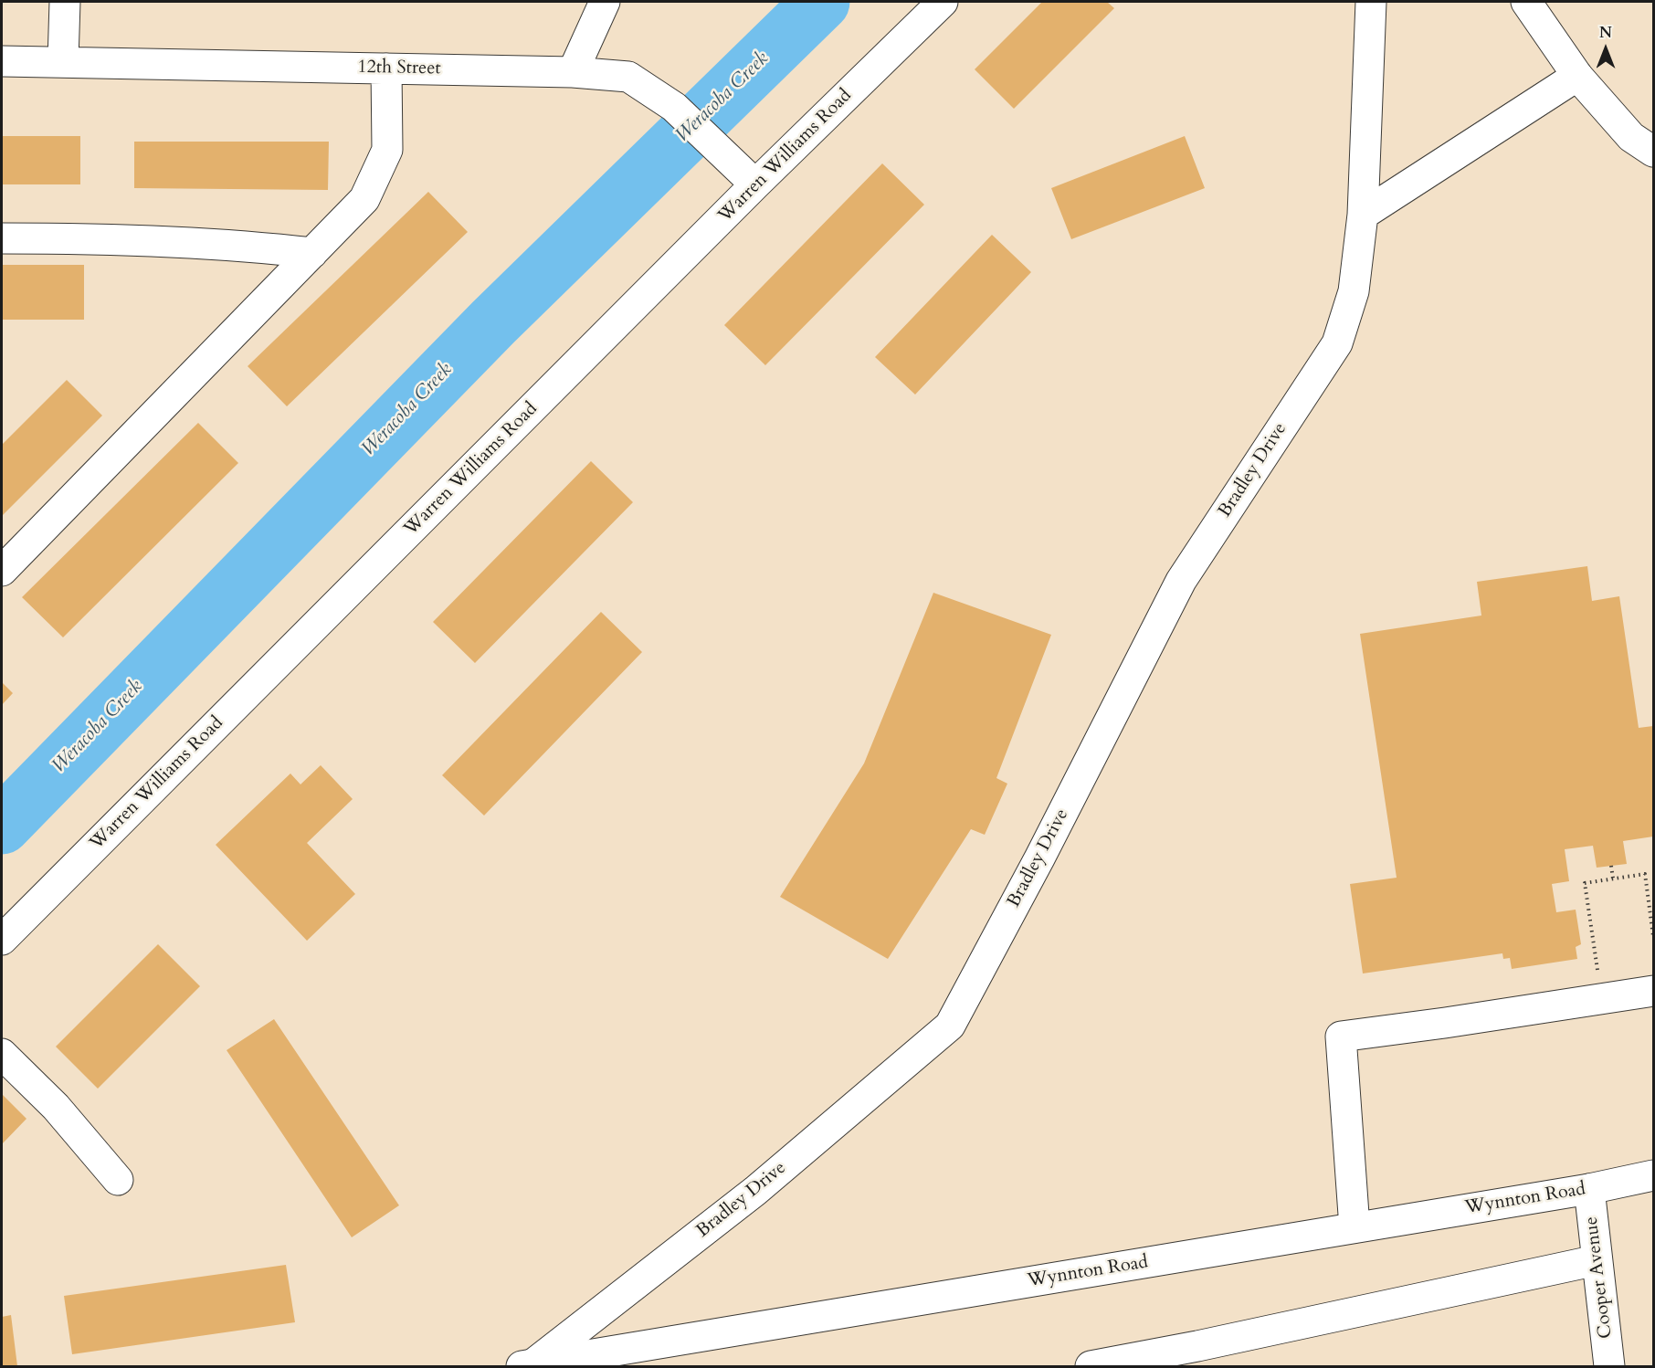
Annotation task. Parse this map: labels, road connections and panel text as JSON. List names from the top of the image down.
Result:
{
  "streets": {
    "street": [
      "12th Street",
      "Warren Williams Road",
      "Bradley Drive",
      "Wynnton Road",
      "Cooper Avenue"
    ]
  },
  "crossings": [
    ["12th Street", "Warren Williams Road"],
    ["Bradley Drive", "Wynnton Road"],
    ["Wynnton Road", "Cooper Avenue"]
  ],
  "water": ["Weracoba Creek"],
  "north": "top"
}
